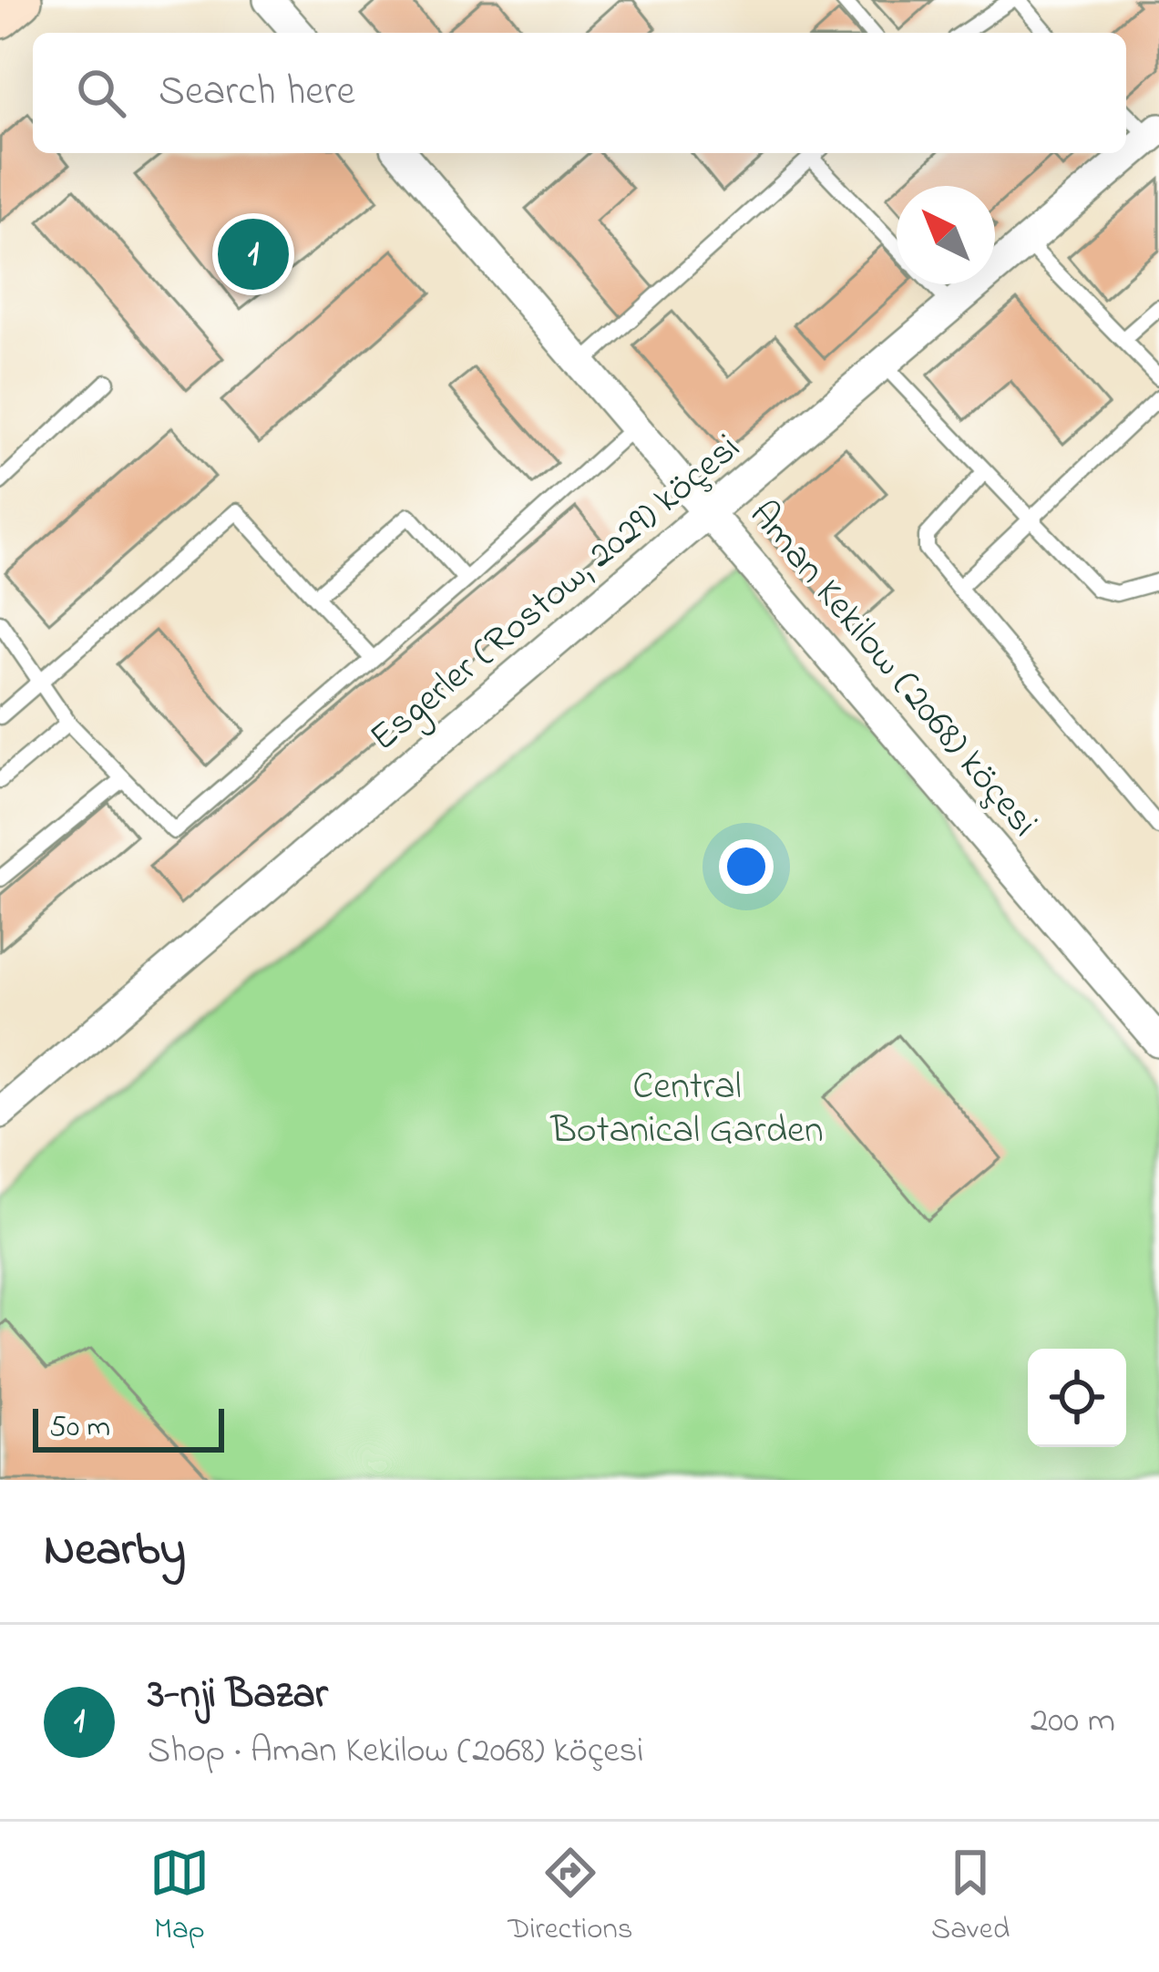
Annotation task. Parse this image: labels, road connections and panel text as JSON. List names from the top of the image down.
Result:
{
  "streets": {
    "street": ["Esgerler (Rostow, 2029) köçesi", "Aman Kekilow (2068) köçesi"]
  },
  "crossings": [
    ["Esgerler (Rostow, 2029) köçesi", "Aman Kekilow (2068) köçesi"]
  ],
  "parks": ["Central Botanical Garden"],
  "scale_bar": "50 m",
  "north": "top left",
  "page": {
    "search": "Search here",
    "pins": "1",
    "scale": "50 m",
    "heading": "Nearby",
    "list": [
      {
        "mark": "1",
        "name": "3-nji Bazar",
        "note": "Shop · Aman Kekilow (2068) köçesi",
        "value": "200 m"
      }
    ],
    "nav": ["Map", "Directions", "Saved"]
  }
}
